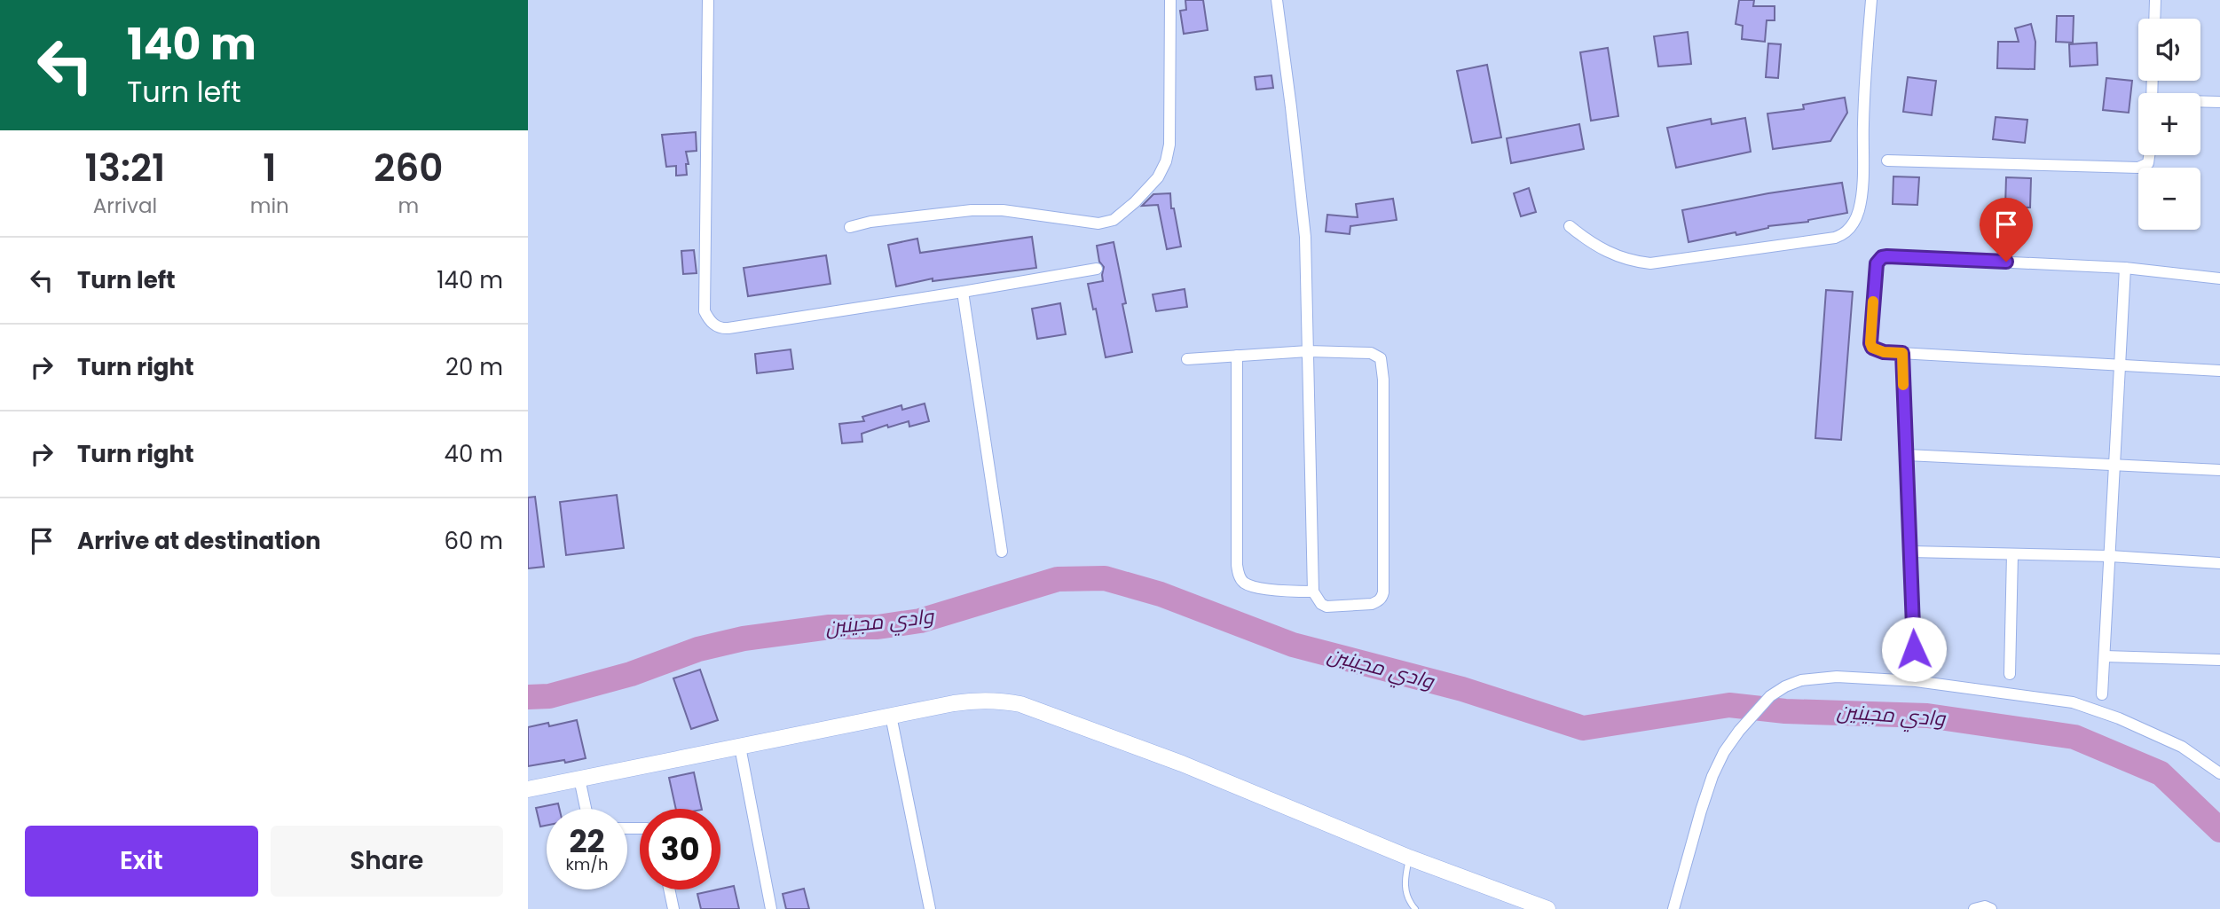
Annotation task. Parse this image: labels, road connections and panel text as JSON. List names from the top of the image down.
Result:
{
  "water": ["وادي مجينين"],
  "page": {
    "turn": ["140 m", "Turn left"],
    "map_buttons": ["+", "−"],
    "eta": [
      "13:21",
      "Arrival",
      "1",
      "min",
      "260",
      "m"
    ],
    "list": [
      {
        "name": "Turn left",
        "value": "140 m"
      },
      {
        "name": "Turn right",
        "value": "20 m"
      },
      {
        "name": "Turn right",
        "value": "40 m"
      },
      {
        "name": "Arrive at destination",
        "value": "60 m"
      }
    ],
    "speed": "22 km/h",
    "limit": "30",
    "buttons": ["Exit", "Share"]
  }
}
